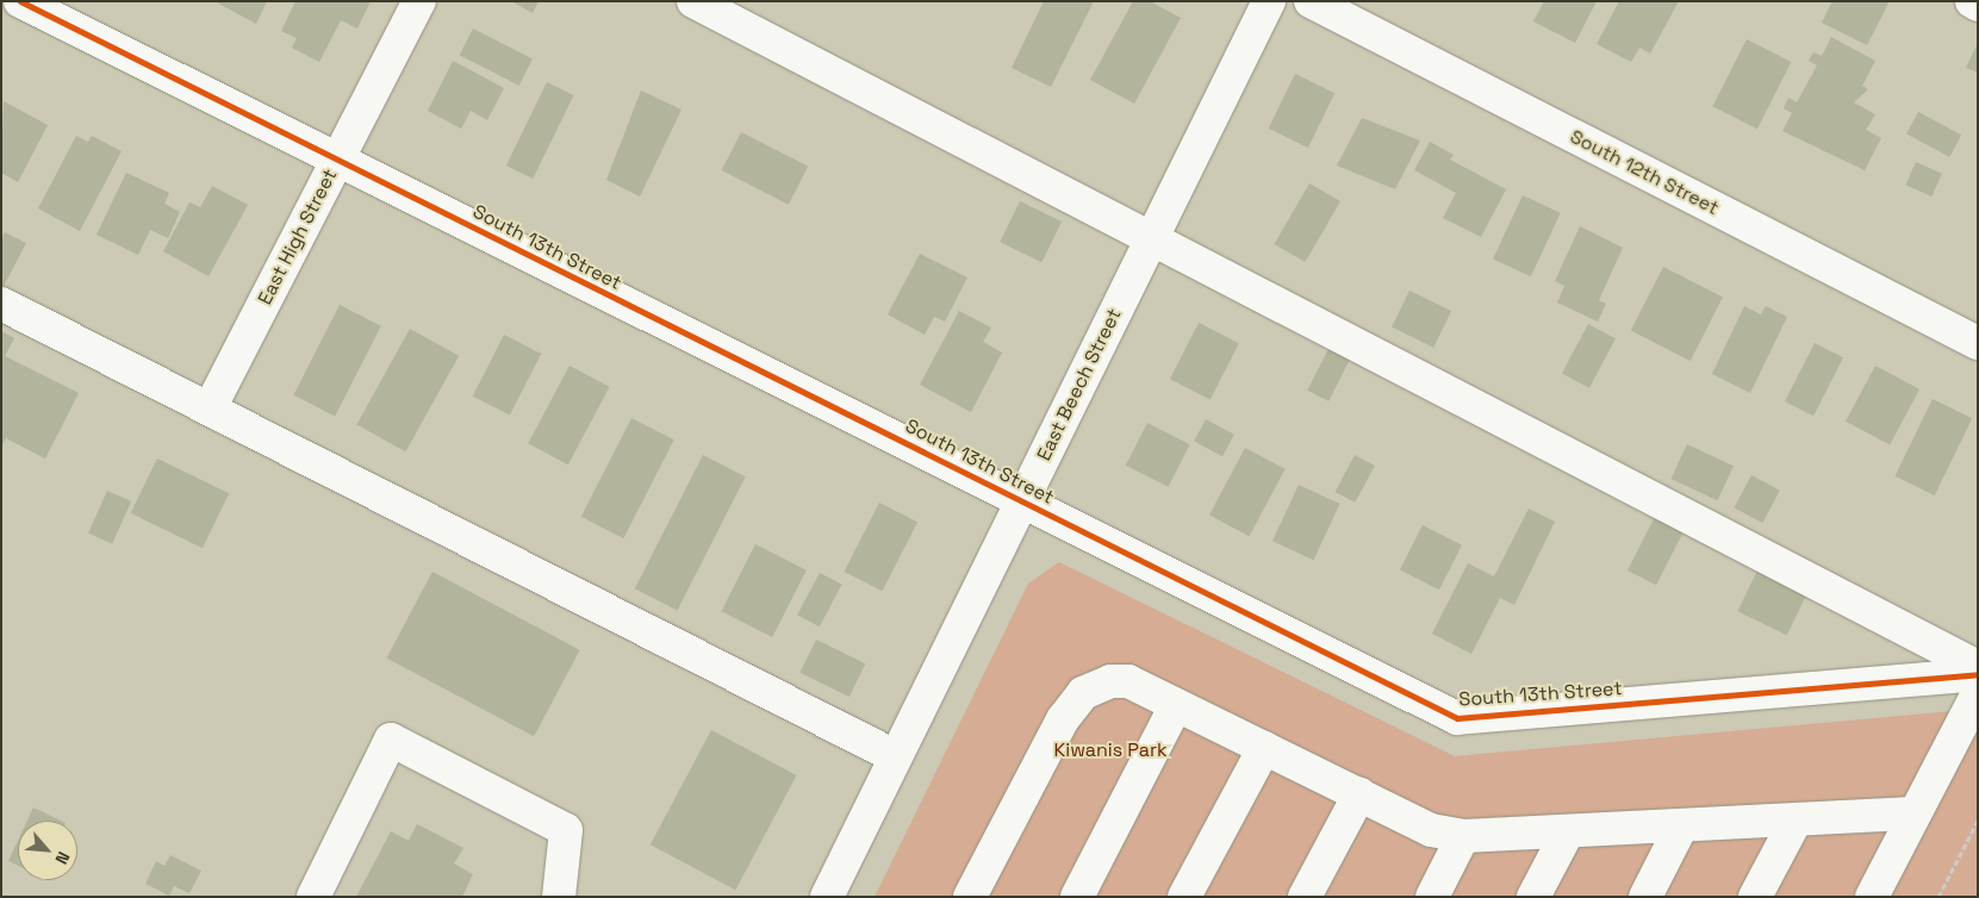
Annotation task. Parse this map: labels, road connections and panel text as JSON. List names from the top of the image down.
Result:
{
  "streets": {
    "street": [
      "South 12th Street",
      "East High Street",
      "South 13th Street",
      "East Beech Street"
    ]
  },
  "crossings": [
    ["East High Street", "South 13th Street"],
    ["South 13th Street", "East Beech Street"]
  ],
  "parks": ["Kiwanis Park"],
  "north": "bottom right"
}
